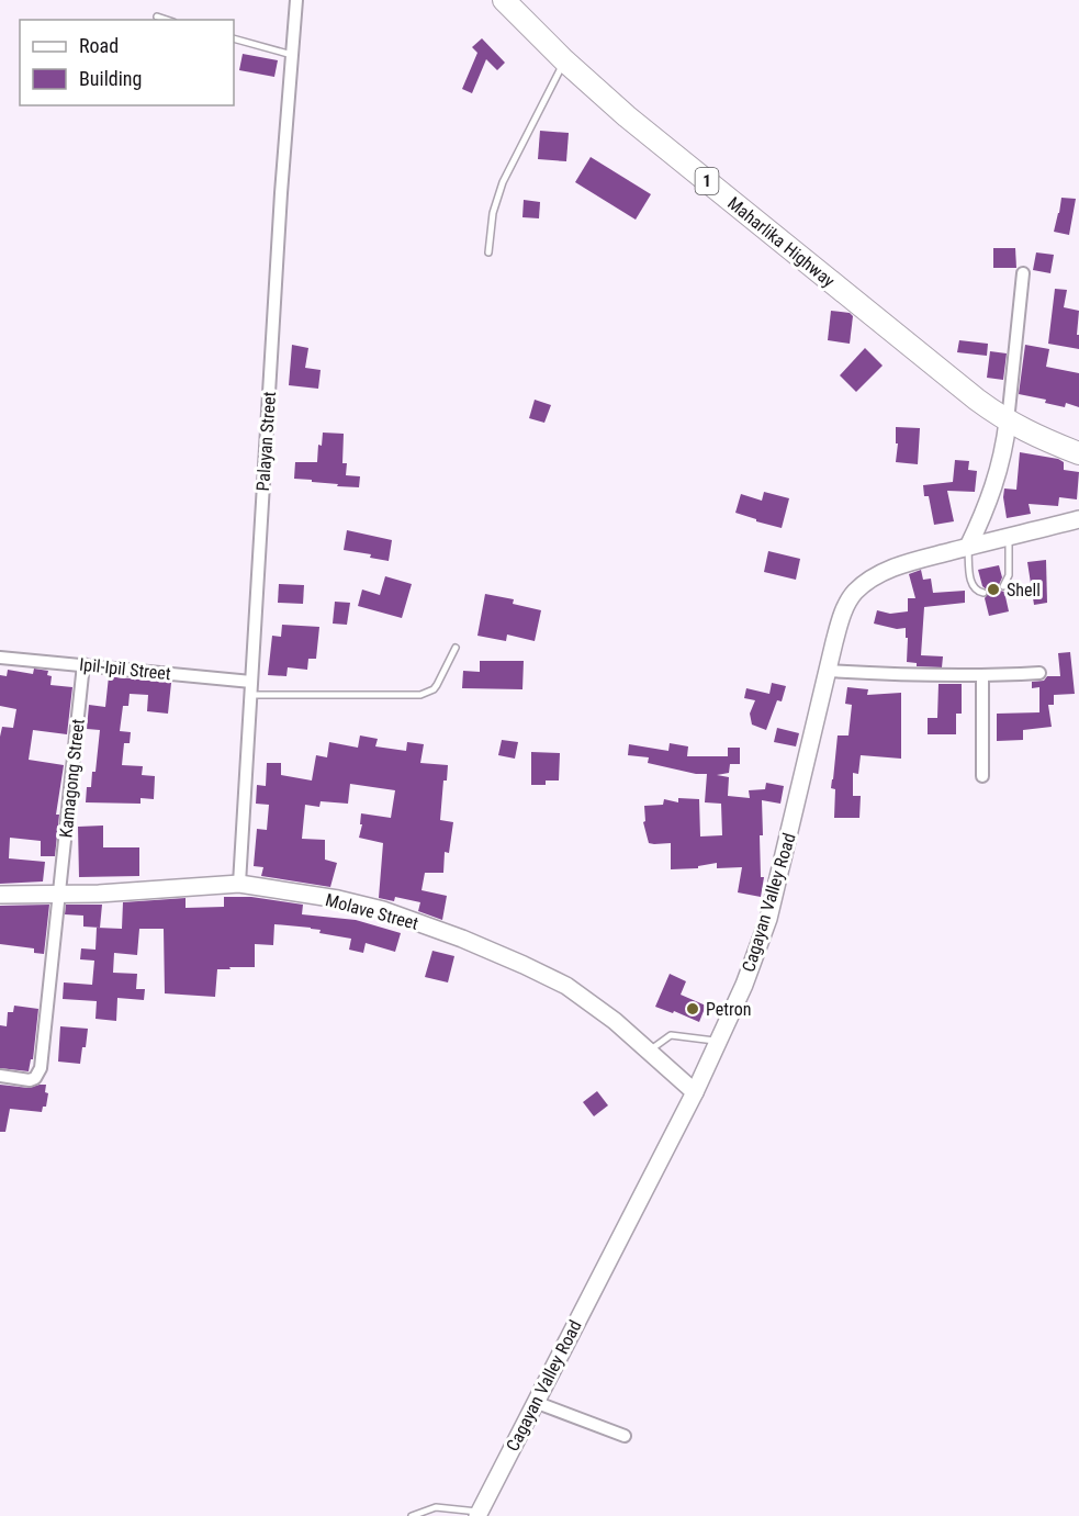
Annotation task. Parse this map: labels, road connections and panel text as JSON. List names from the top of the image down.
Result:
{
  "streets": {
    "highway": ["1", "Maharlika Highway"],
    "main road": ["Cagayan Valley Road", "Molave Street"],
    "street": ["Palayan Street", "Ipil-Ipil Street", "Kamagong Street"]
  },
  "crossings": [
    ["Palayan Street", "Ipil-Ipil Street"],
    ["Palayan Street", "Molave Street"],
    ["Ipil-Ipil Street", "Kamagong Street"],
    ["Kamagong Street", "Molave Street"],
    ["Cagayan Valley Road", "Molave Street"]
  ],
  "places": ["Shell", "Petron"],
  "legend": ["Road", "Building"]
}
